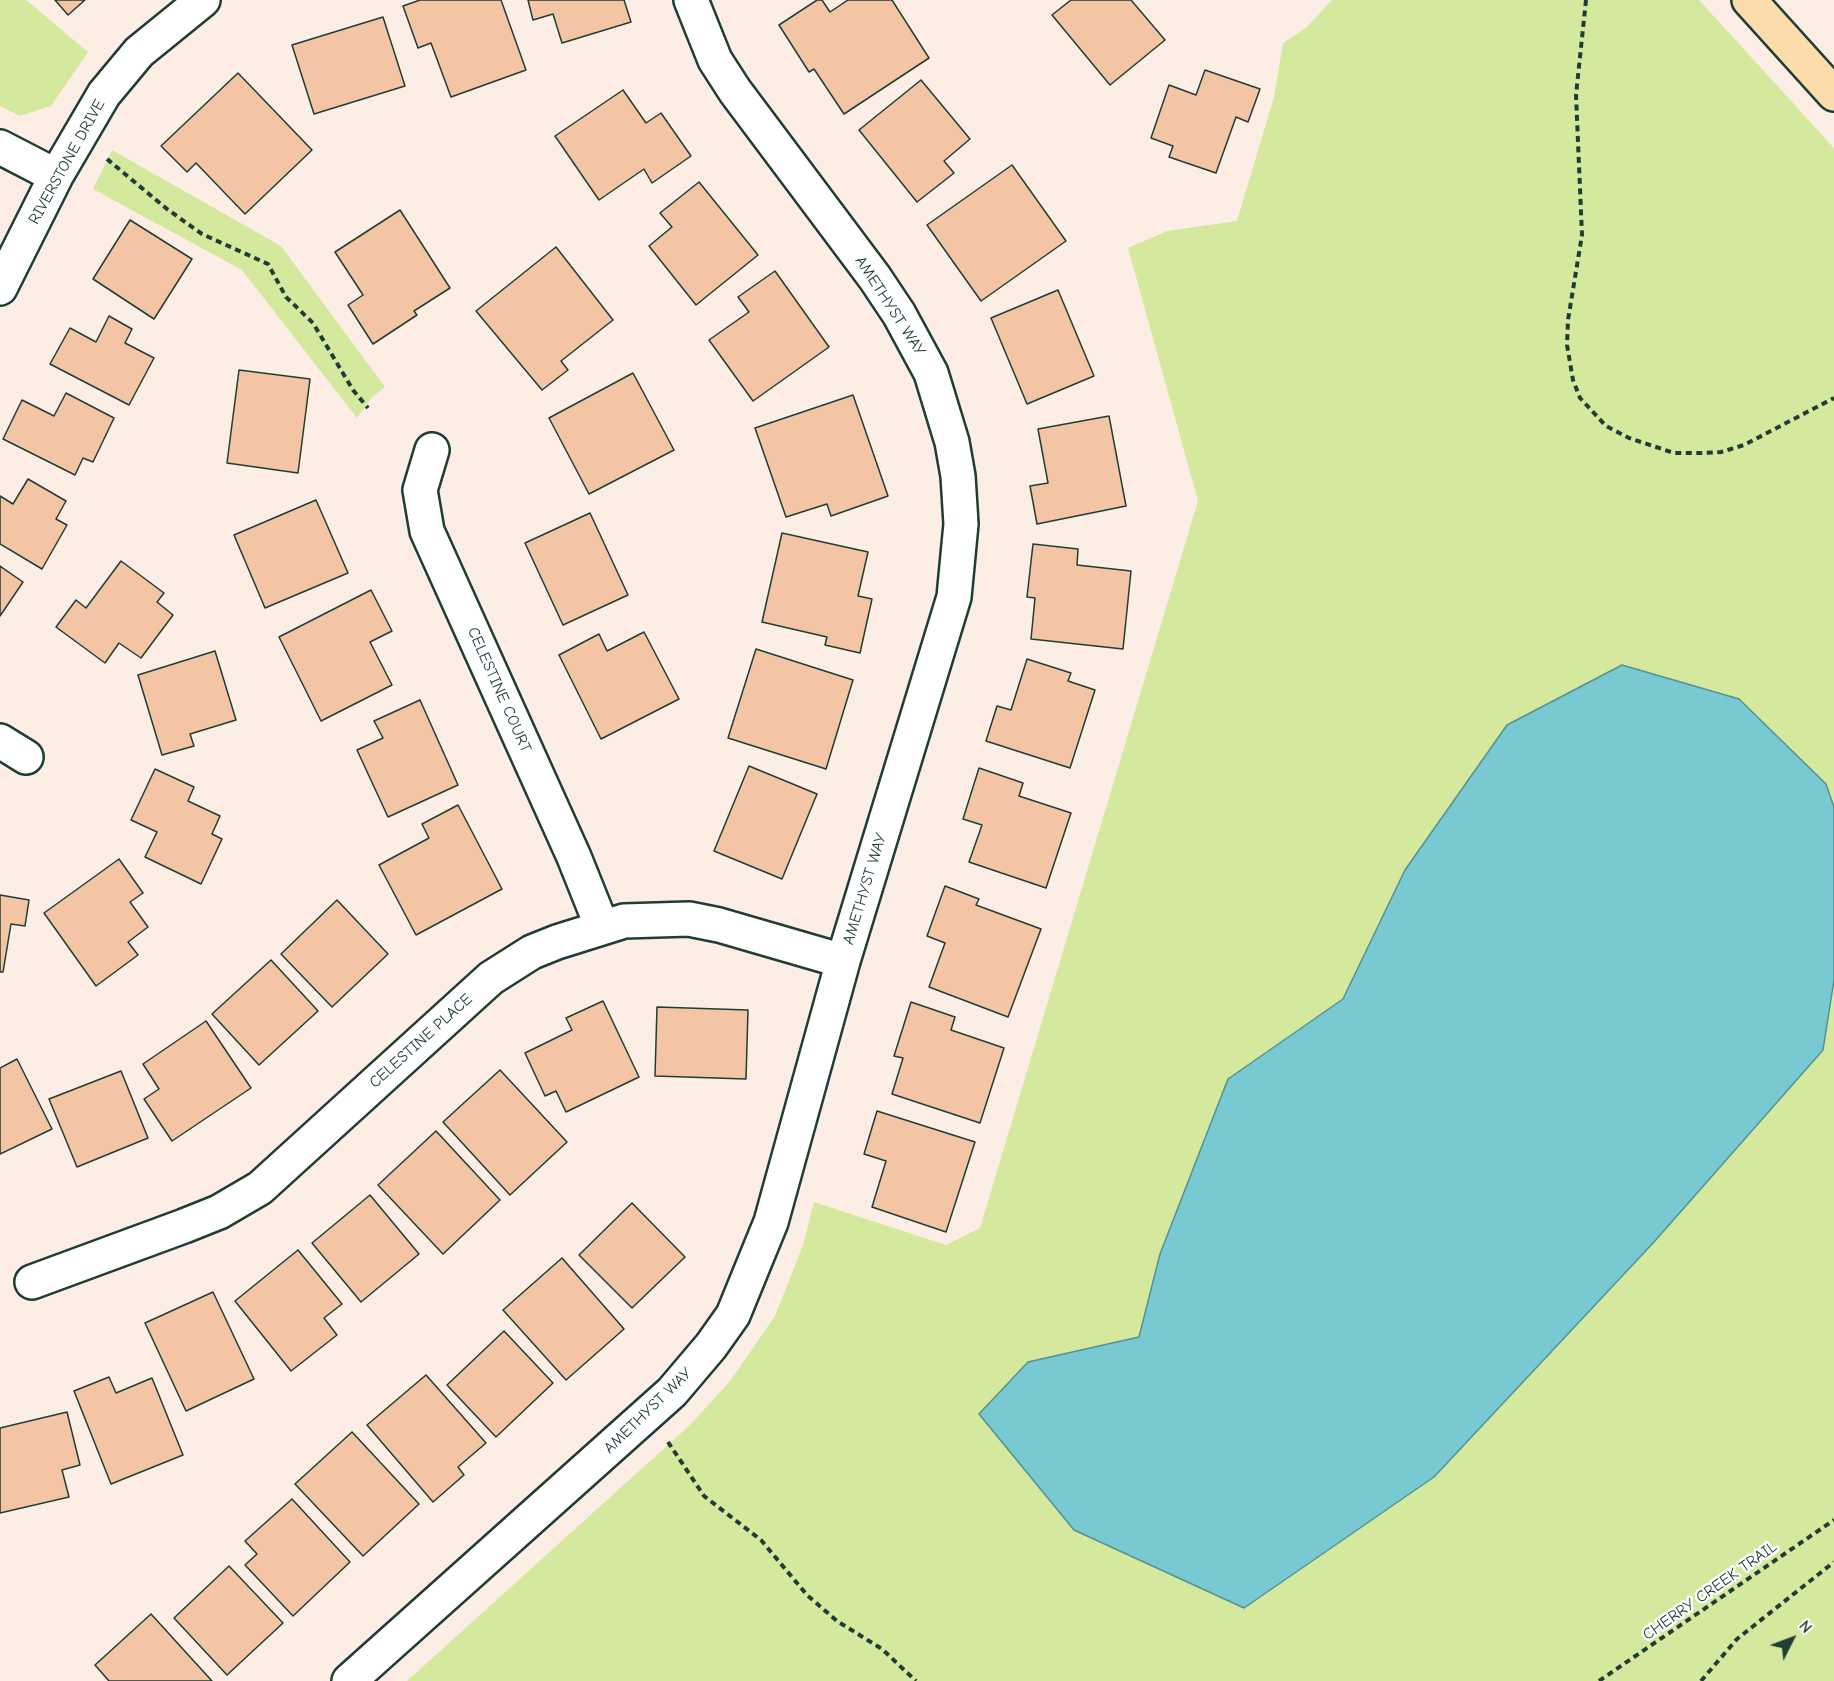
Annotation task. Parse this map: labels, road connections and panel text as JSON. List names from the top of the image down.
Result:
{
  "streets": {
    "street": [
      "RIVERSTONE DRIVE",
      "AMETHYST WAY",
      "CELESTINE COURT",
      "CELESTINE PLACE"
    ],
    "path": ["CHERRY CREEK TRAIL"]
  },
  "crossings": [
    ["AMETHYST WAY", "CELESTINE PLACE"],
    ["CELESTINE COURT", "CELESTINE PLACE"]
  ],
  "north": "top right"
}
